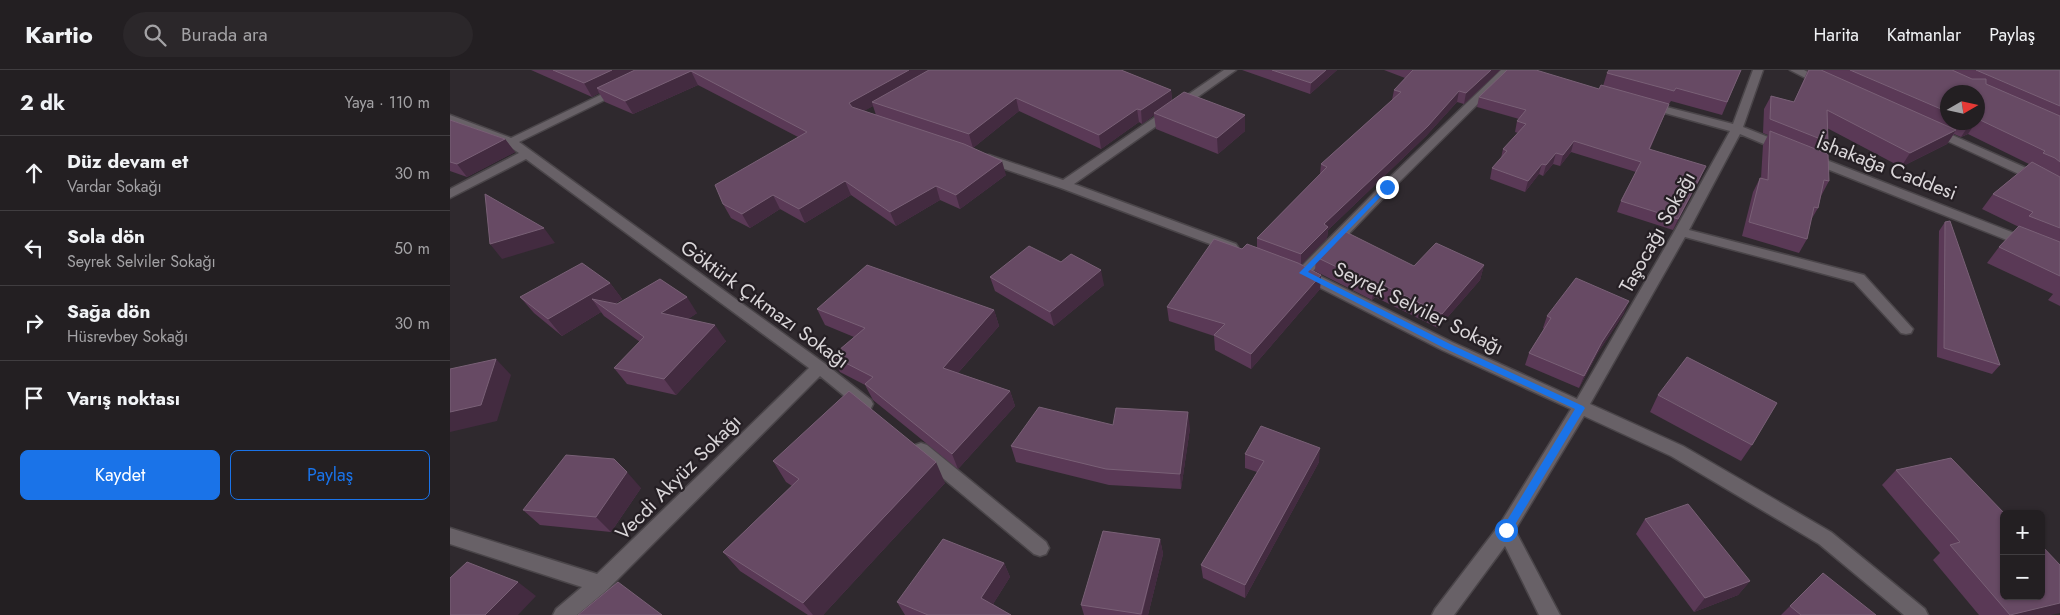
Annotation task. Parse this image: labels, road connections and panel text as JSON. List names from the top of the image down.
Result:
{
  "streets": {
    "street": [
      "İshakağa Caddesi",
      "Taşocağı Sokağı",
      "Göktürk Çıkmazı Sokağı",
      "Seyrek Selviler Sokağı",
      "Vecdi Akyüz Sokağı"
    ]
  },
  "crossings": [
    ["İshakağa Caddesi", "Taşocağı Sokağı"],
    ["Taşocağı Sokağı", "Seyrek Selviler Sokağı"],
    ["Göktürk Çıkmazı Sokağı", "Vecdi Akyüz Sokağı"]
  ],
  "north": "right",
  "page": {
    "header": "Kartio",
    "search": "Burada ara",
    "nav": ["Harita", "Katmanlar", "Paylaş"],
    "heading": ["2 dk", "Yaya · 110 m"],
    "list": [
      ["Düz devam et", "Vardar Sokağı", "30 m"],
      ["Sola dön", "Seyrek Selviler Sokağı", "50 m"],
      ["Sağa dön", "Hüsrevbey Sokağı", "30 m"],
      "Varış noktası"
    ],
    "buttons": ["Kaydet", "Paylaş"],
    "map_buttons": ["+", "−"]
  }
}
